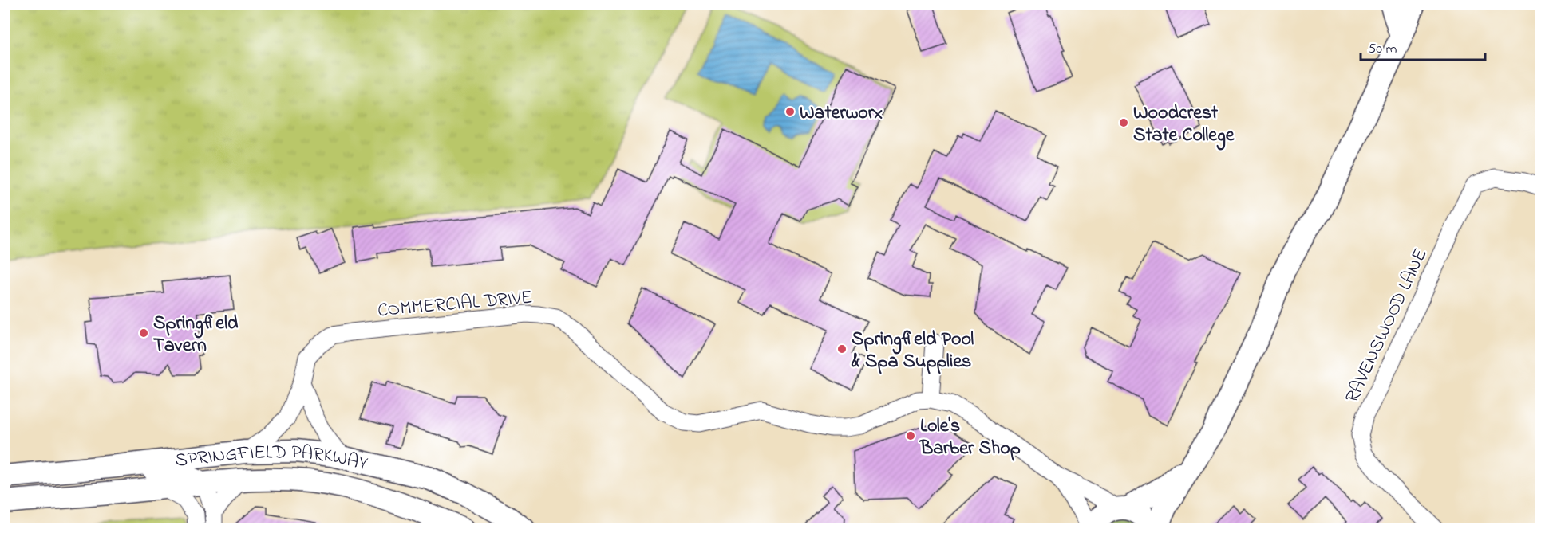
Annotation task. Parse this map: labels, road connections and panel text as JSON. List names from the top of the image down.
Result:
{
  "streets": {
    "main road": ["SPRINGFIELD PARKWAY"],
    "street": ["COMMERCIAL DRIVE", "RAVENSWOOD LANE"]
  },
  "crossings": [
    ["COMMERCIAL DRIVE", "SPRINGFIELD PARKWAY"]
  ],
  "places": [
    "Waterworx",
    "Woodcrest State College",
    "Springfield Tavern",
    "Springfield Pool & Spa Supplies",
    "Lole's Barber Shop"
  ],
  "scale_bar": "50 m"
}
